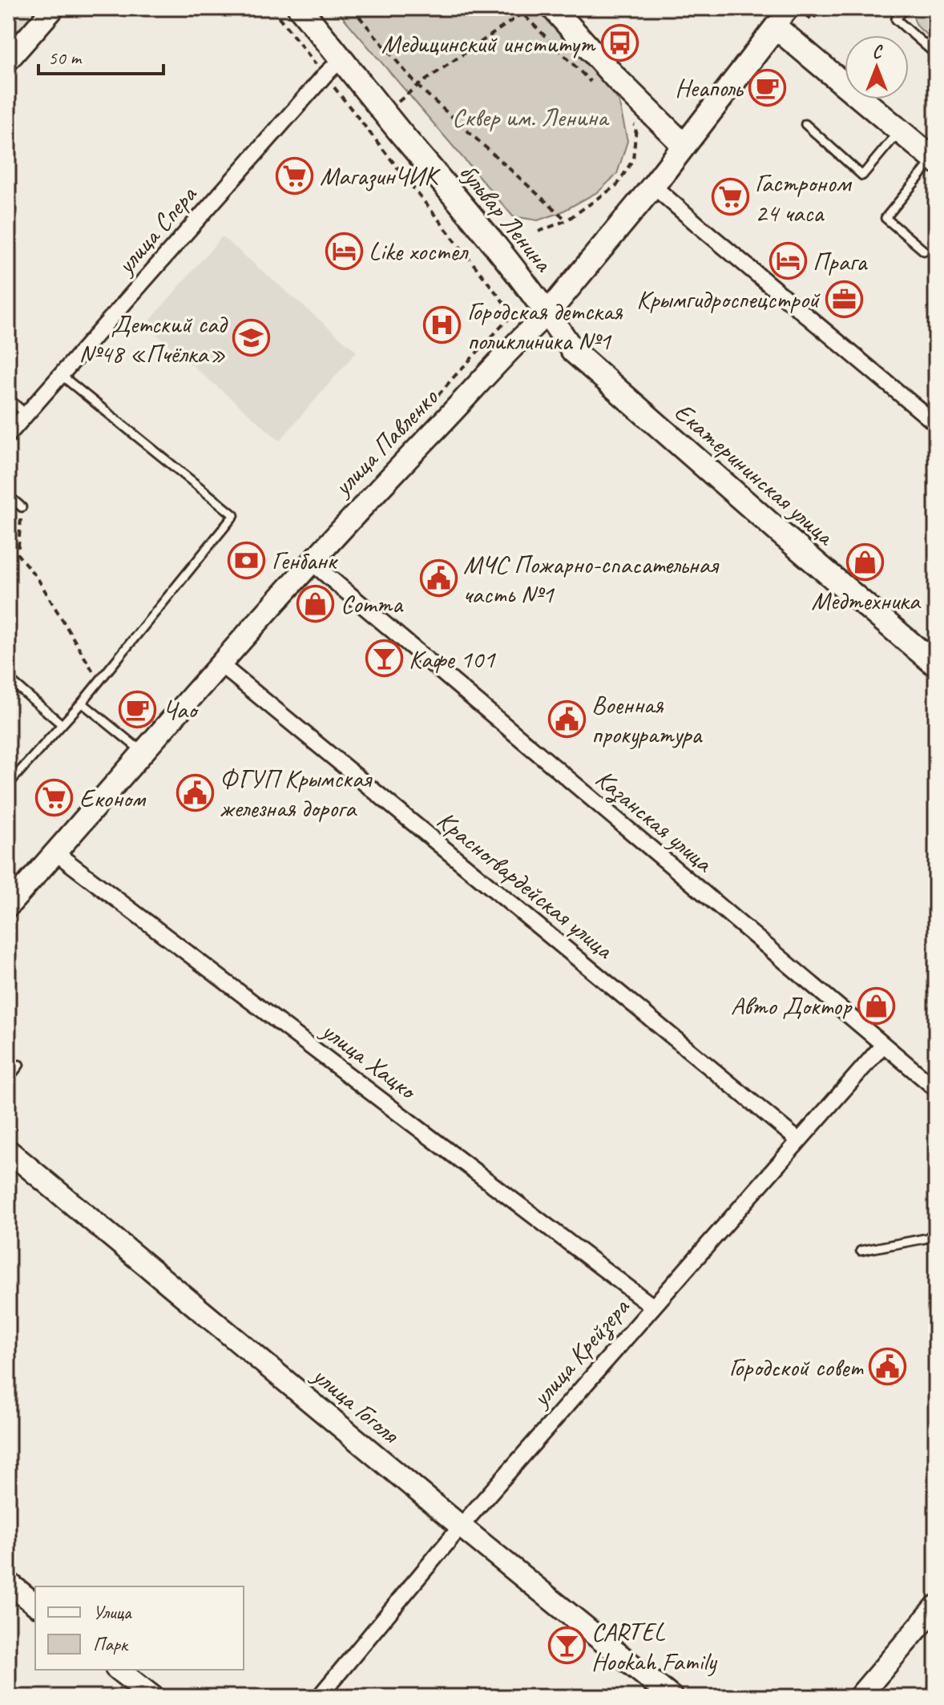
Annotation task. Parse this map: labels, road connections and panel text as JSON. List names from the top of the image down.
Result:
{
  "streets": {
    "main road": [
      "бульвар Ленина",
      "улица Павленко",
      "Екатерининская улица",
      "улица Гоголя"
    ],
    "street": [
      "улица Спера",
      "Казанская улица",
      "Красногвардейская улица",
      "улица Хацко",
      "улица Крейзера"
    ]
  },
  "crossings": [
    ["бульвар Ленина", "улица Спера"],
    ["бульвар Ленина", "улица Павленко"],
    ["бульвар Ленина", "Екатерининская улица"],
    ["улица Павленко", "Екатерининская улица"],
    ["улица Павленко", "Казанская улица"],
    ["улица Павленко", "Красногвардейская улица"],
    ["улица Павленко", "улица Хацко"],
    ["Казанская улица", "улица Крейзера"],
    ["Красногвардейская улица", "улица Крейзера"],
    ["улица Хацко", "улица Крейзера"],
    ["улица Крейзера", "улица Гоголя"]
  ],
  "parks": ["Сквер им. Ленина"],
  "places": {
    "bus stop": ["Медицинский институт"],
    "cafe": ["Неаполь", "Чао"],
    "supermarket": ["МагазинЧИК", "Гастроном 24 часа", "Економ"],
    "hotel": ["Like хостел", "Прага"],
    "office": ["Крымгидроспецстрой"],
    "hospital": ["Городская детская поликлиника №1"],
    "school or university": ["Детский сад №48 «Пчёлка»"],
    "bank": ["Генбанк"],
    "shop": ["Медтехника", "Comma", "Авто Доктор"],
    "public building": [
      "МЧС Пожарно-спасательная часть №1",
      "Военная прокуратура",
      "ФГУП Крымская железная дорога",
      "Городской совет"
    ],
    "bar": ["Кафе 101", "CARTEL Hookah Family"]
  },
  "legend": ["Улица", "Парк"],
  "scale_bar": "50 m",
  "north": "top"
}
